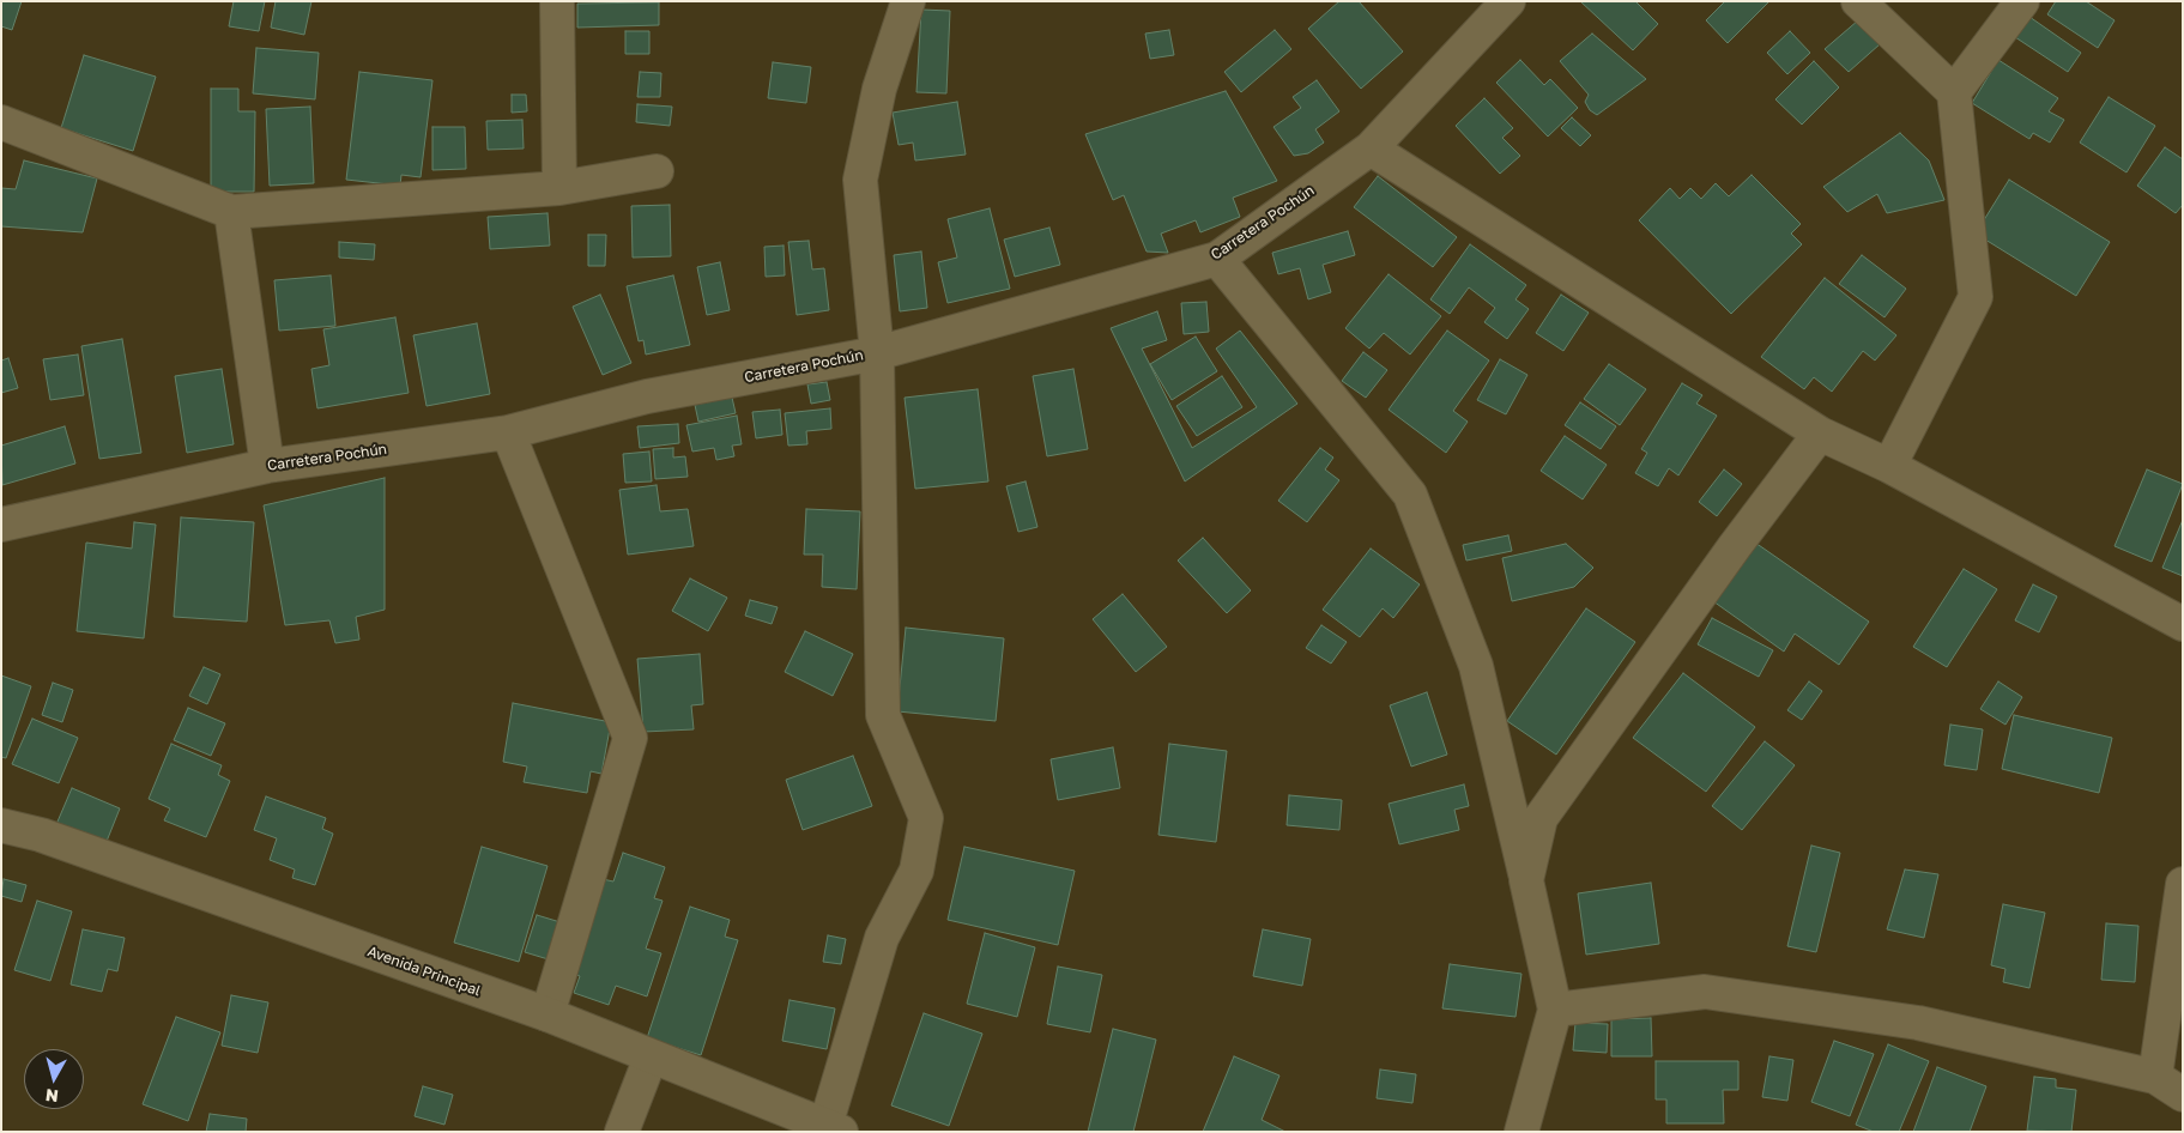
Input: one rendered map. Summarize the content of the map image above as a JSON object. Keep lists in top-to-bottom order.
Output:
{
  "streets": {
    "street": ["Carretera Pochún", "Avenida Principal"]
  },
  "north": "bottom"
}
